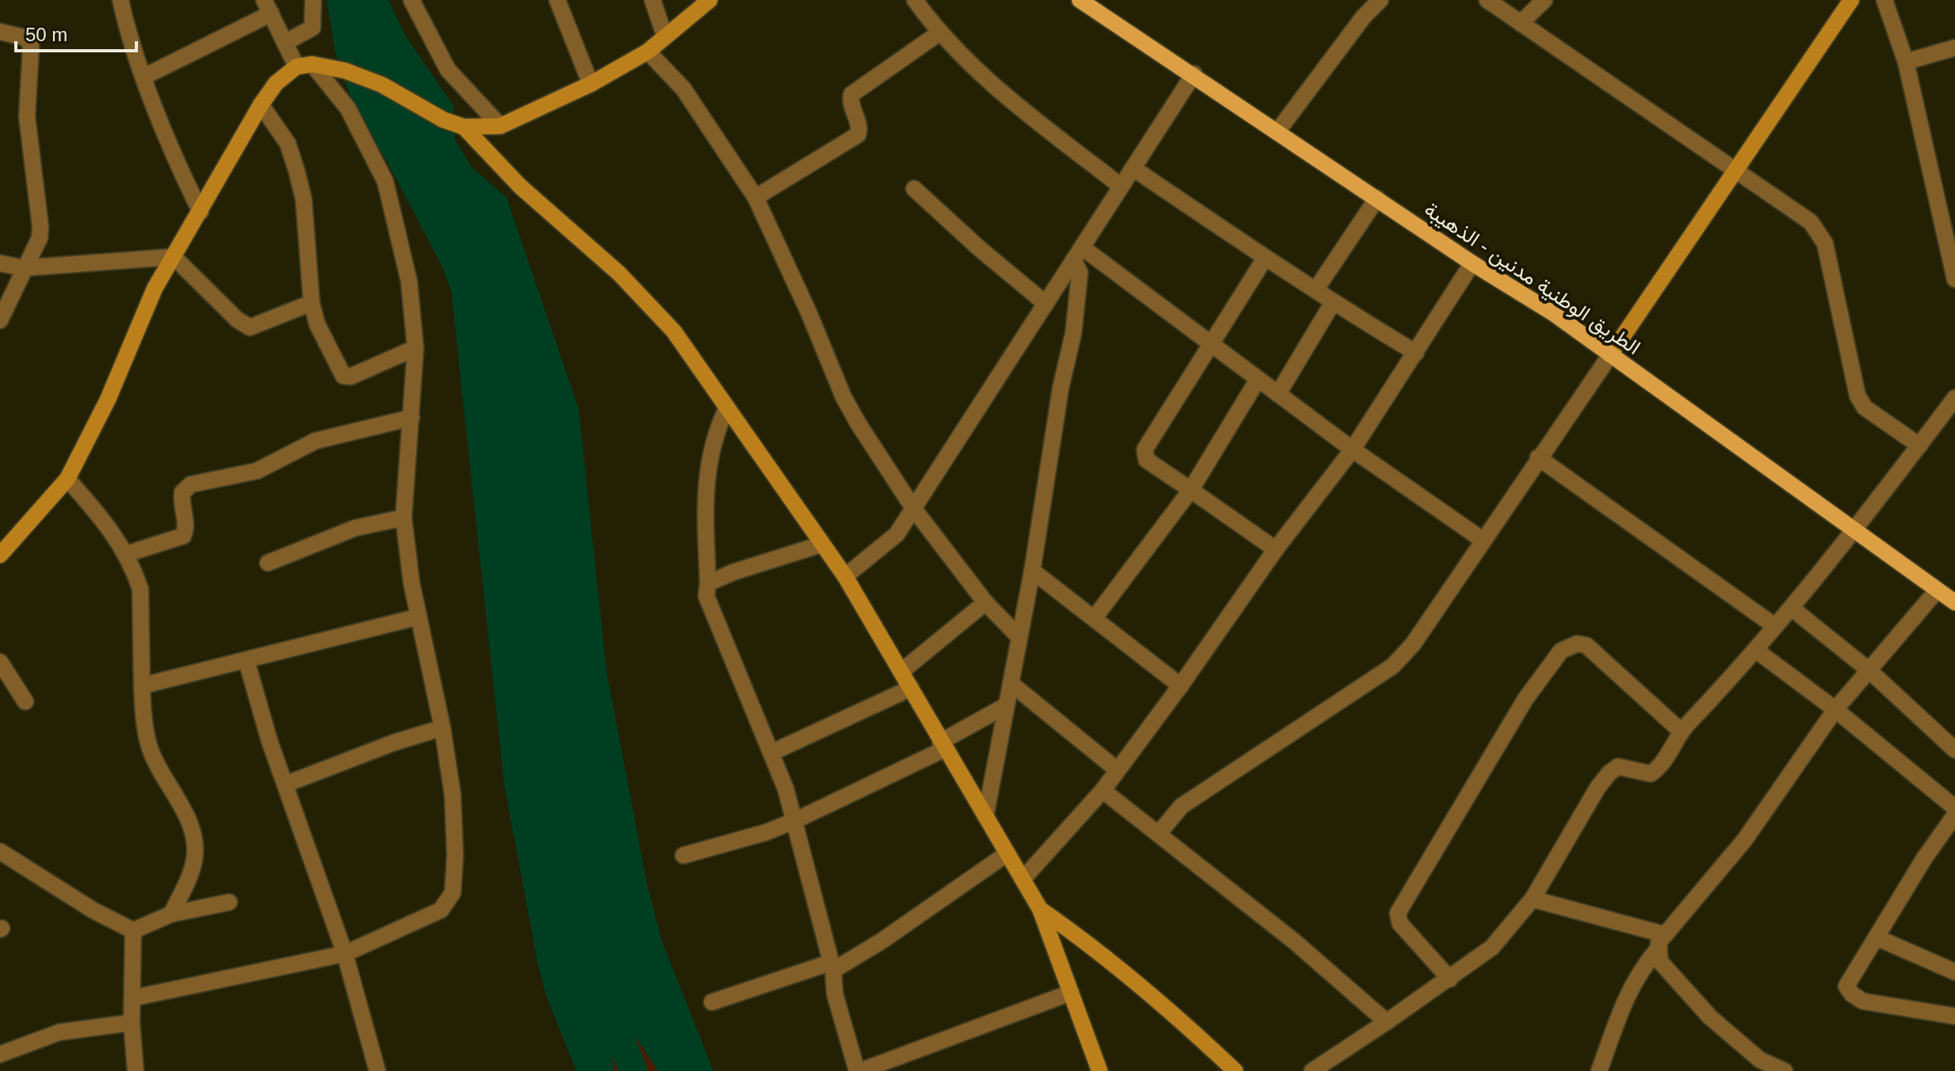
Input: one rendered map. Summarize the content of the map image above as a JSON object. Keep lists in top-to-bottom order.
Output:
{
  "streets": {
    "main road": ["الطريق الوطنية مدنين - الذهيبة"]
  },
  "scale_bar": "50 m"
}
